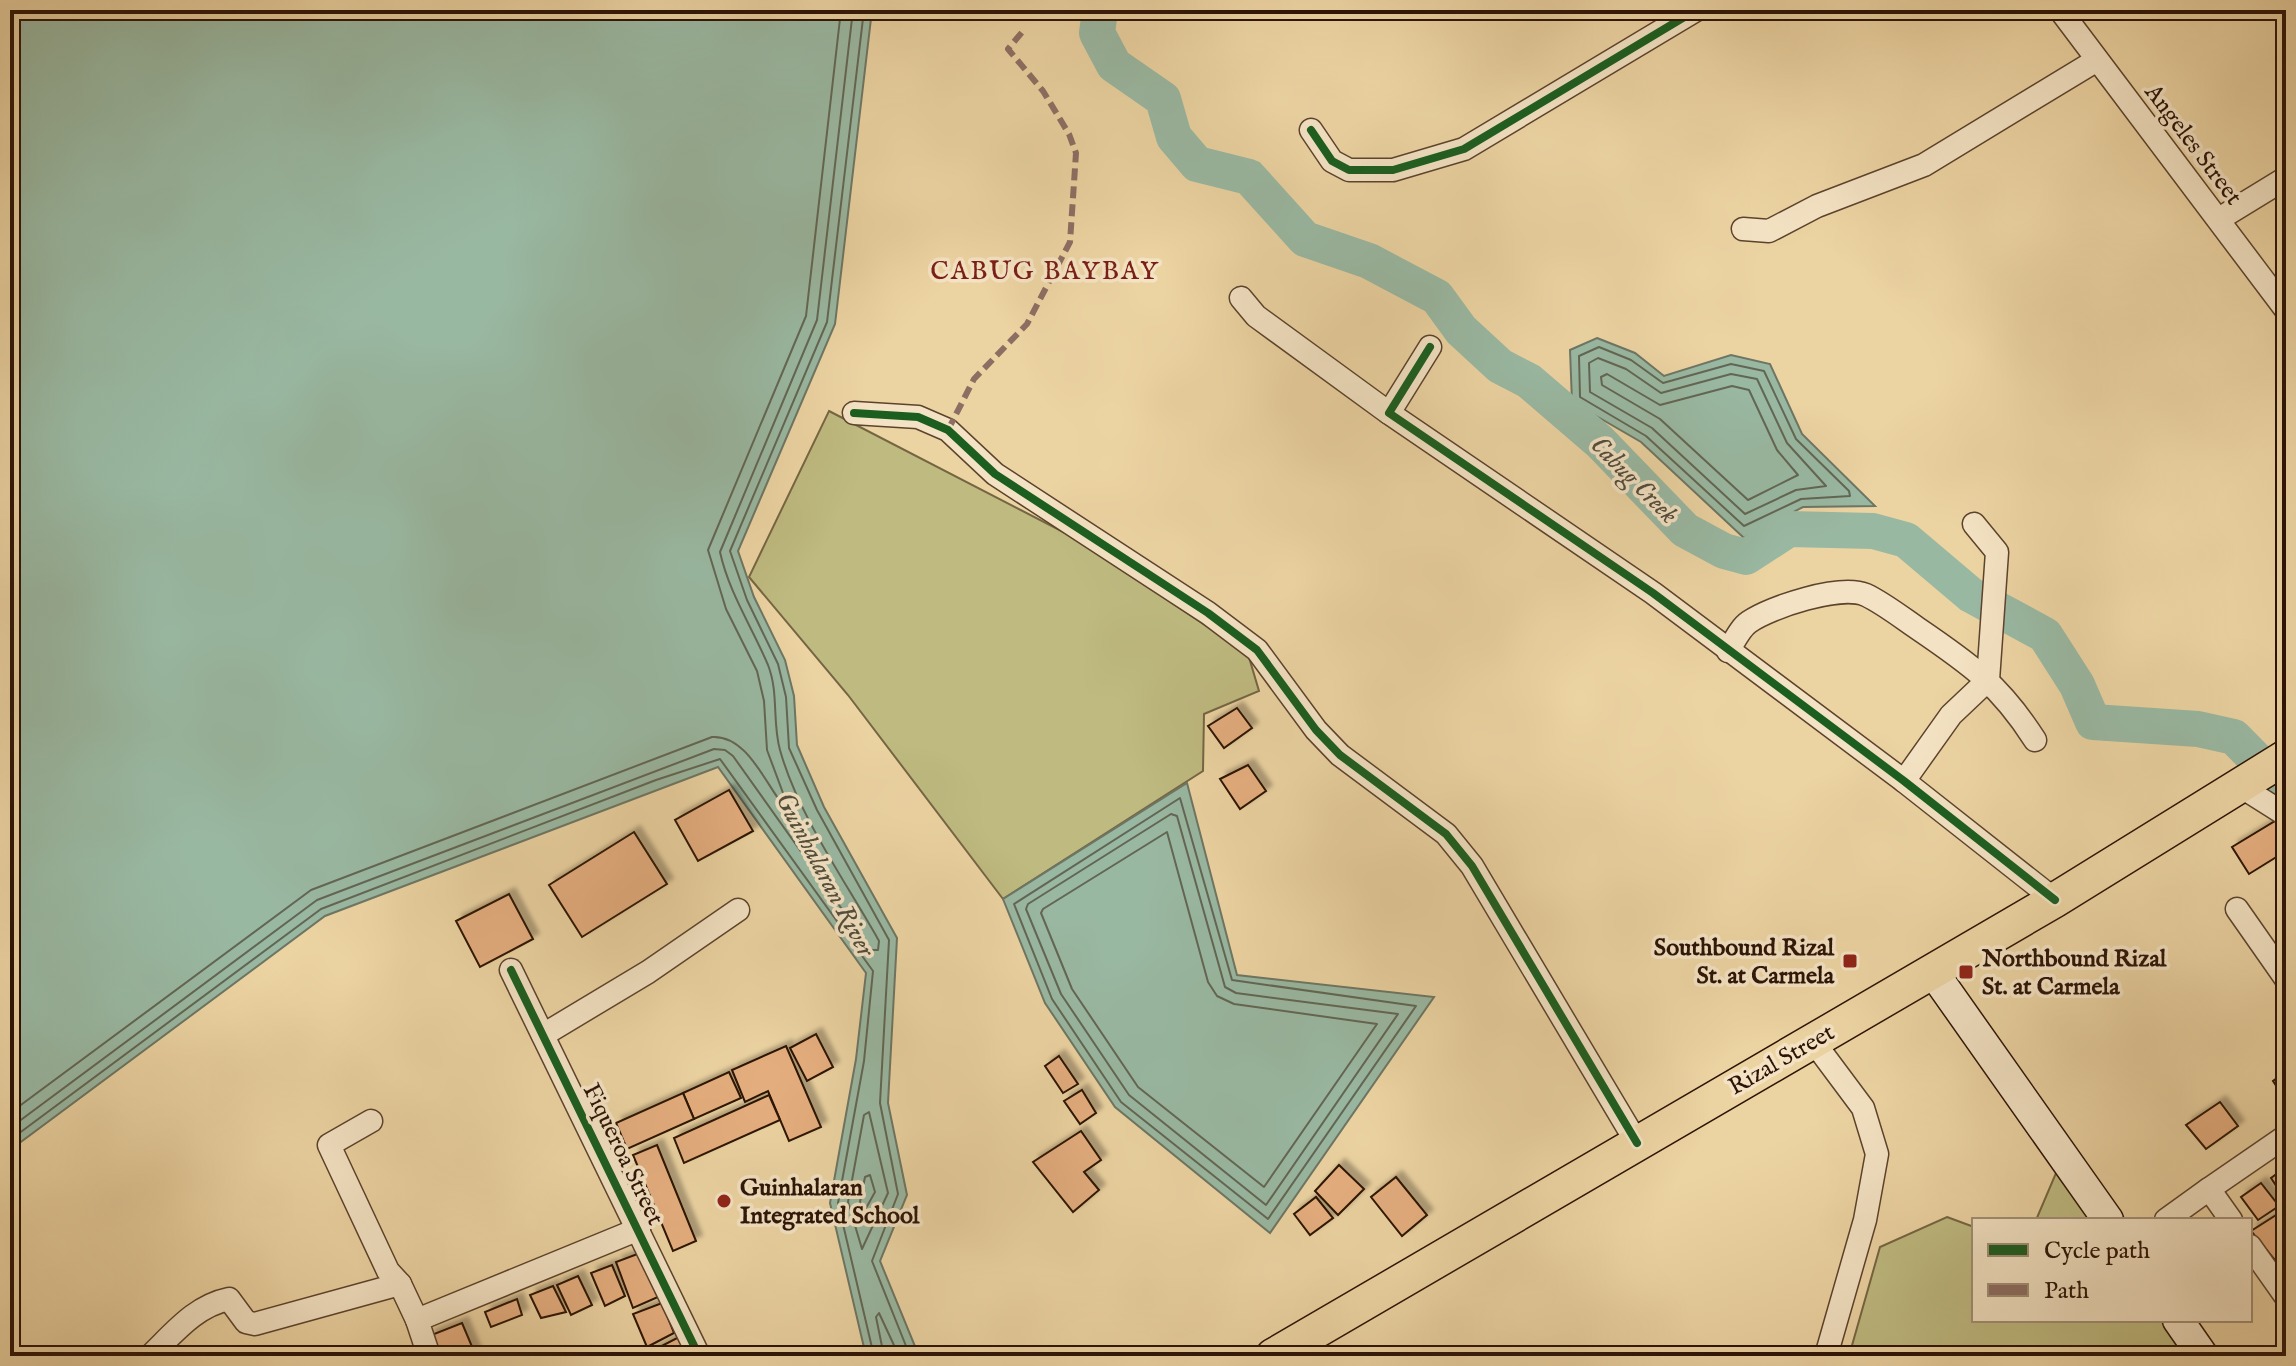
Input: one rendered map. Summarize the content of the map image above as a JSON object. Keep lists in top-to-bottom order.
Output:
{
  "streets": {
    "main road": ["Rizal Street"],
    "street": ["Angeles Street", "Fiqueroa Street"]
  },
  "districts": ["CABUG BAYBAY"],
  "water": ["Cabug Creek", "Guinhalaran River"],
  "places": {
    "transit": ["Southbound Rizal St. at Carmela", "Northbound Rizal St. at Carmela"],
    "other": ["Guinhalaran Integrated School"]
  },
  "legend": ["Cycle path", "Path"]
}
